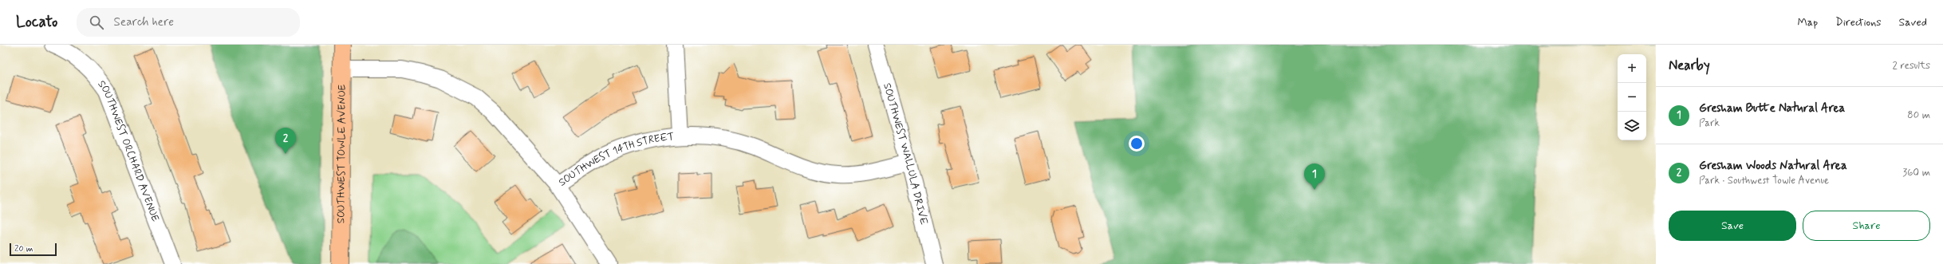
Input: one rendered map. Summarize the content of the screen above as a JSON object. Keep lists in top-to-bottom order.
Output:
{
  "streets": {
    "main road": ["SOUTHWEST TOWLE AVENUE"],
    "street": ["SOUTHWEST ORCHARD AVENUE", "SOUTHWEST WALLULA DRIVE", "SOUTHWEST 14TH STREET"]
  },
  "crossings": [
    ["SOUTHWEST WALLULA DRIVE", "SOUTHWEST 14TH STREET"],
    ["SOUTHWEST TOWLE AVENUE", "SOUTHWEST 14TH STREET"]
  ],
  "scale_bar": "20 m",
  "page": {
    "header": "Locato",
    "search": "Search here",
    "nav": ["Map", "Directions", "Saved"],
    "heading": ["Nearby", "2 results"],
    "map_buttons": ["+", "−"],
    "list": [
      {
        "mark": "1",
        "name": "Gresham Butte Natural Area",
        "note": "Park",
        "value": "80 m"
      },
      {
        "mark": "2",
        "name": "Gresham Woods Natural Area",
        "note": "Park · Southwest Towle Avenue",
        "value": "360 m"
      }
    ],
    "pins": ["2", "1"],
    "buttons": ["Save", "Share"],
    "scale": "20 m"
  }
}
